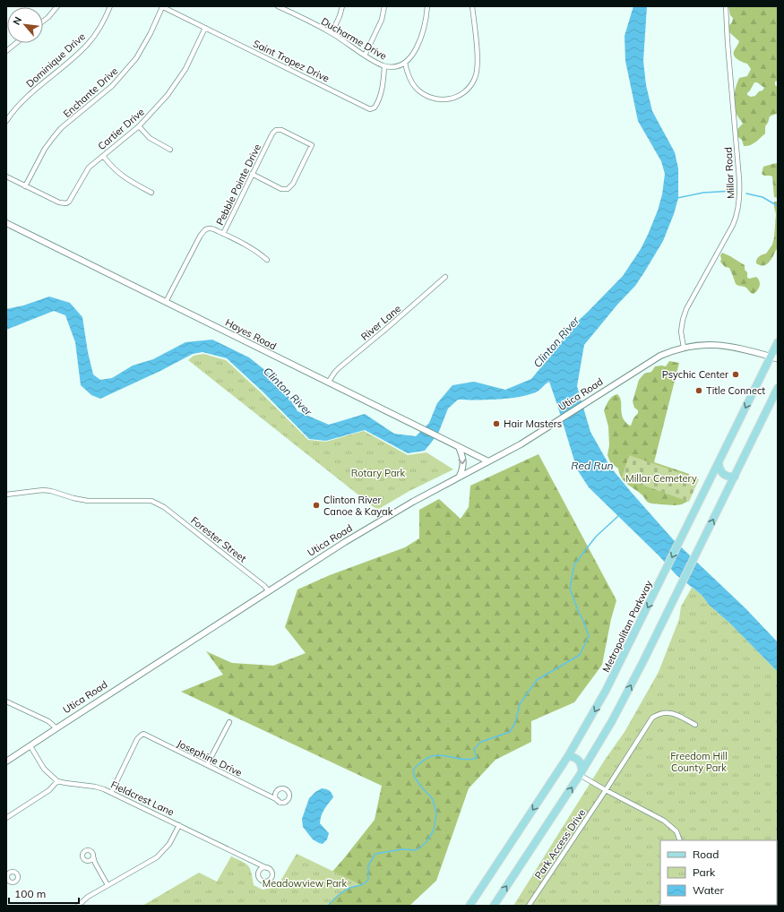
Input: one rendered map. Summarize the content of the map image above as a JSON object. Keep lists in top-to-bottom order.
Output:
{
  "streets": {
    "main road": ["Metropolitan Parkway"],
    "street": [
      "Ducharme Drive",
      "Dominique Drive",
      "Saint Tropez Drive",
      "Enchante Drive",
      "Cartier Drive",
      "Millar Road",
      "Pebble Pointe Drive",
      "River Lane",
      "Hayes Road",
      "Utica Road",
      "Forester Street",
      "Josephine Drive",
      "Fieldcrest Lane",
      "Park Access Drive"
    ]
  },
  "crossings": [
    ["Ducharme Drive", "Saint Tropez Drive"],
    ["Saint Tropez Drive", "Enchante Drive"],
    ["Saint Tropez Drive", "Cartier Drive"],
    ["Enchante Drive", "Cartier Drive"],
    ["Millar Road", "Utica Road"],
    ["Pebble Pointe Drive", "Hayes Road"],
    ["River Lane", "Hayes Road"],
    ["Hayes Road", "Utica Road"],
    ["Utica Road", "Forester Street"],
    ["Utica Road", "Metropolitan Parkway"],
    ["Josephine Drive", "Fieldcrest Lane"]
  ],
  "water": ["Clinton River", "Red Run"],
  "parks": [
    "Rotary Park",
    "Millar Cemetery",
    "Freedom Hill County Park",
    "Meadowview Park"
  ],
  "places": [
    "Psychic Center",
    "Title Connect",
    "Hair Masters",
    "Clinton River Canoe & Kayak"
  ],
  "legend": ["Road", "Park", "Water"],
  "scale_bar": "100 m",
  "north": "top left"
}
